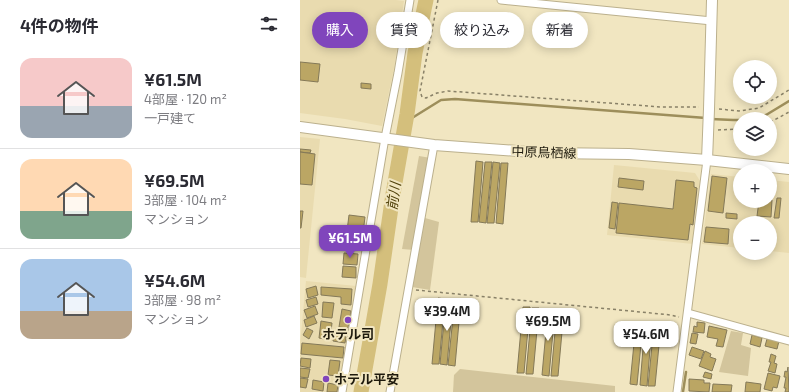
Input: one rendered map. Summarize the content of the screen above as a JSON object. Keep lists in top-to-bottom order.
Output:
{
  "streets": {
    "main road": ["中原鳥栖線"]
  },
  "water": ["前川"],
  "places": ["ホテル司", "ホテル平安"],
  "page": {
    "heading": "4件の物件",
    "chip": [
      "購入",
      "賃貸",
      "絞り込み",
      "新着"
    ],
    "list": [
      {
        "name": "¥61.5M",
        "note": "4部屋 · 120 m² · 一戸建て"
      },
      {
        "name": "¥69.5M",
        "note": "3部屋 · 104 m² · マンション"
      },
      {
        "name": "¥54.6M",
        "note": "3部屋 · 98 m² · マンション"
      }
    ],
    "map_buttons": ["+", "−"],
    "price": [
      "¥61.5M",
      "¥39.4M",
      "¥69.5M",
      "¥54.6M"
    ]
  }
}
